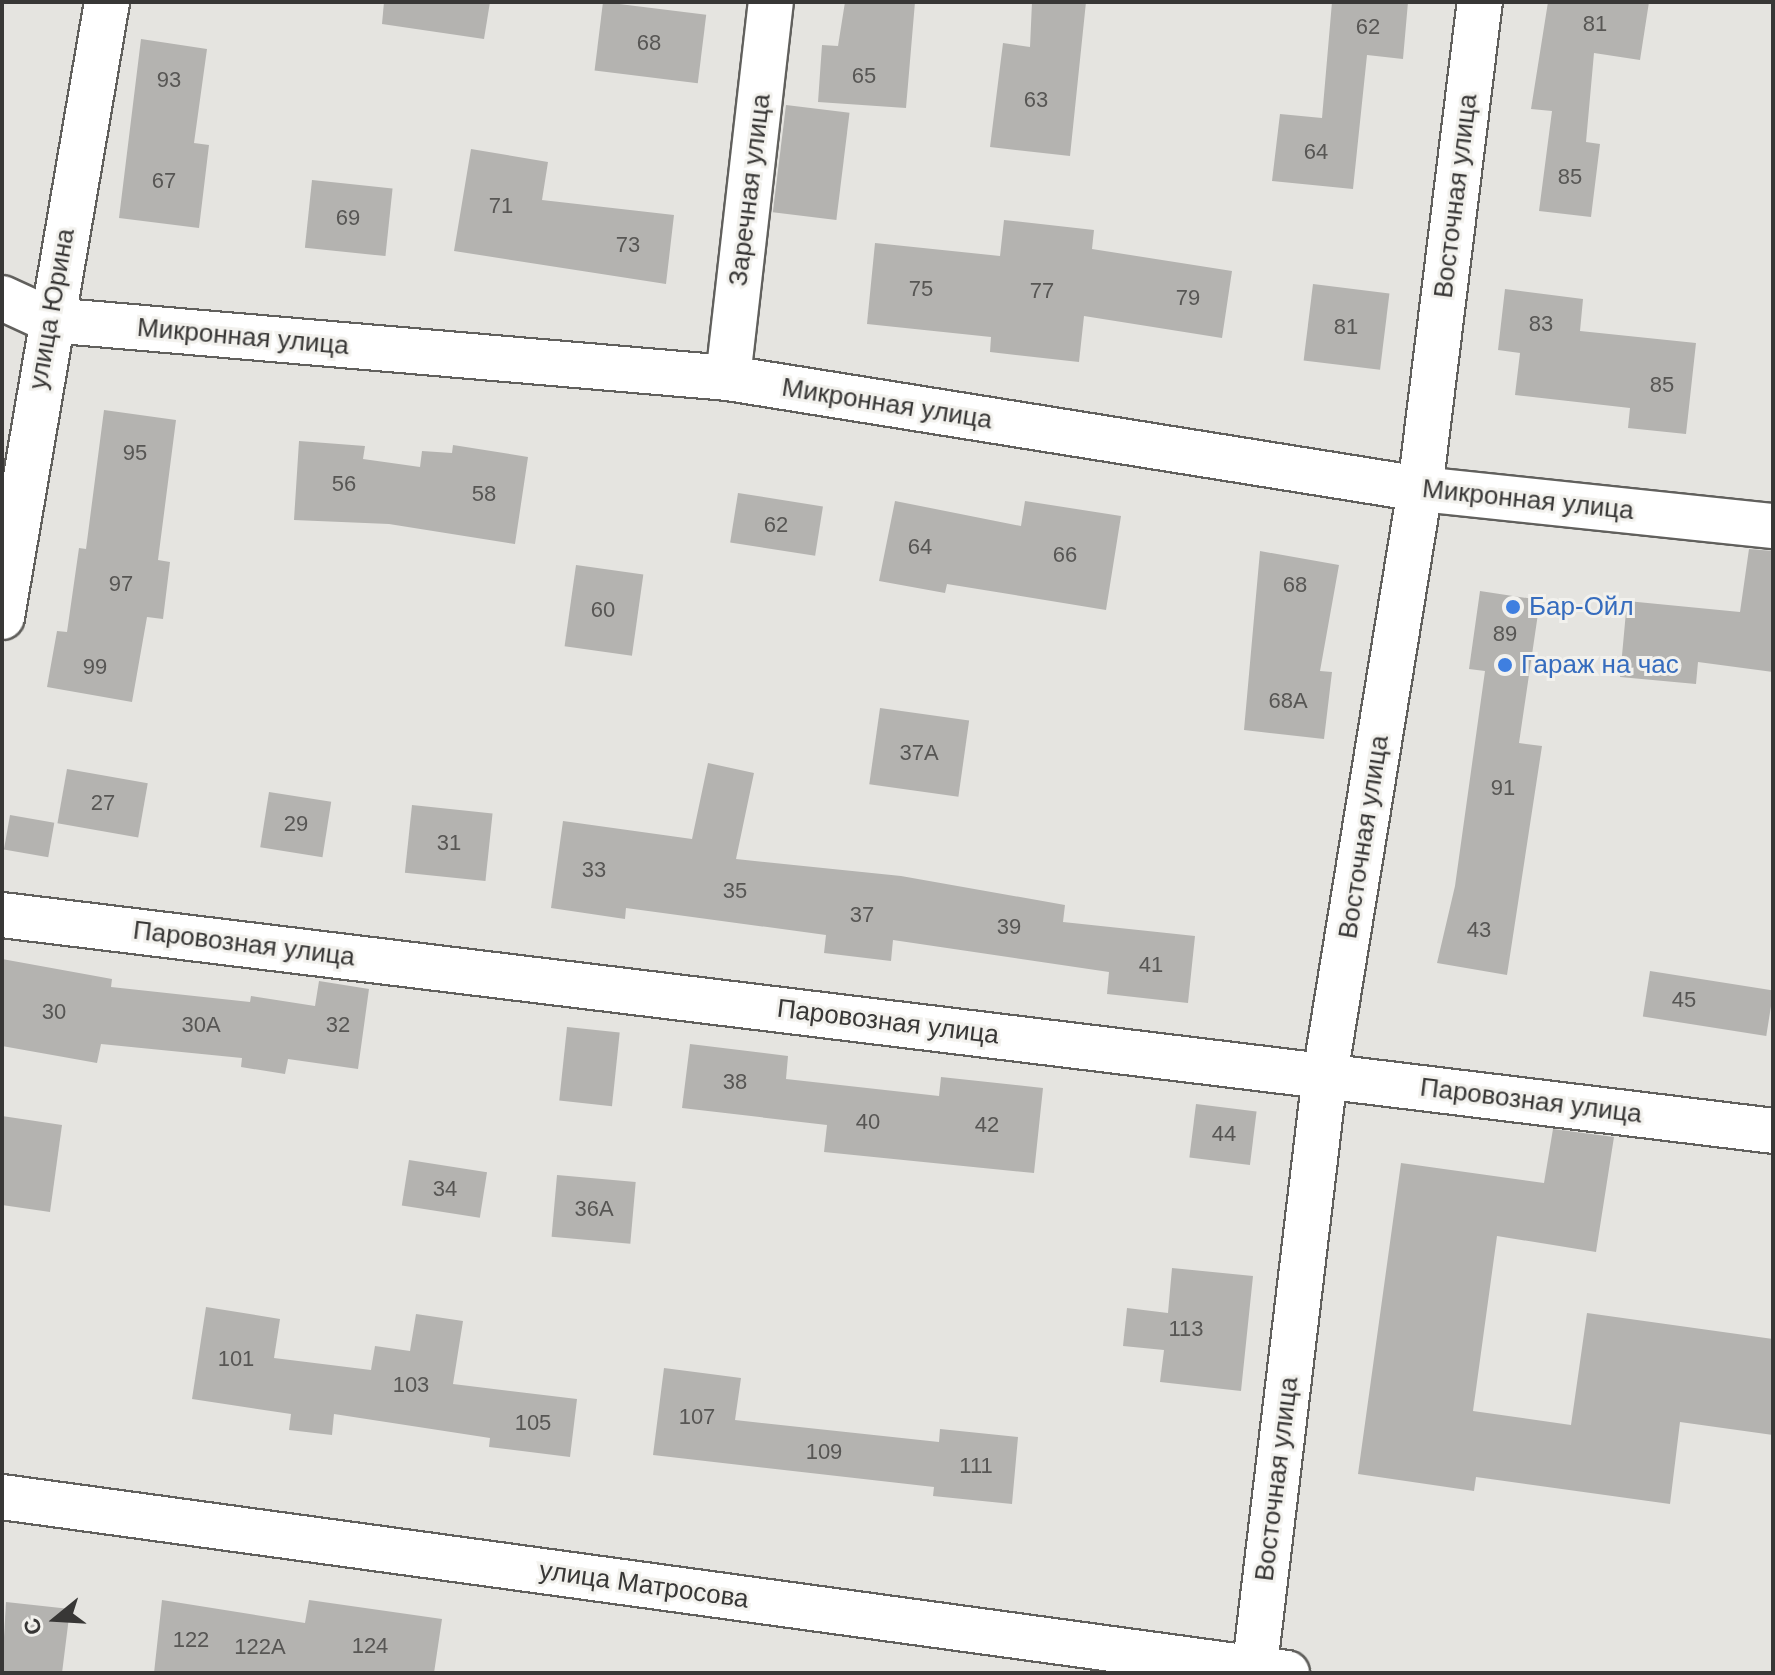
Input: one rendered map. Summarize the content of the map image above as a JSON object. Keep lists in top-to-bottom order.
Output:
{
  "streets": {
    "street": [
      "Заречная улица",
      "Восточная улица",
      "улица Юрина",
      "Микронная улица",
      "Паровозная улица",
      "улица Матросова"
    ]
  },
  "crossings": [
    ["Заречная улица", "Микронная улица"],
    ["Восточная улица", "Микронная улица"],
    ["Восточная улица", "Паровозная улица"],
    ["Восточная улица", "улица Матросова"],
    ["улица Юрина", "Микронная улица"]
  ],
  "places": ["Бар-Ойл", "Гараж на час"],
  "house_numbers": [
    "81",
    "62",
    "68",
    "65",
    "93",
    "63",
    "64",
    "85",
    "67",
    "71",
    "69",
    "73",
    "75",
    "77",
    "79",
    "83",
    "81",
    "85",
    "95",
    "56",
    "58",
    "62",
    "64",
    "66",
    "97",
    "68",
    "60",
    "89",
    "99",
    "68А",
    "37А",
    "91",
    "27",
    "29",
    "31",
    "33",
    "35",
    "37",
    "39",
    "43",
    "41",
    "45",
    "30",
    "30А",
    "32",
    "38",
    "40",
    "42",
    "44",
    "34",
    "36А",
    "113",
    "101",
    "103",
    "107",
    "105",
    "109",
    "111",
    "122",
    "124",
    "122А"
  ],
  "north": "left"
}
